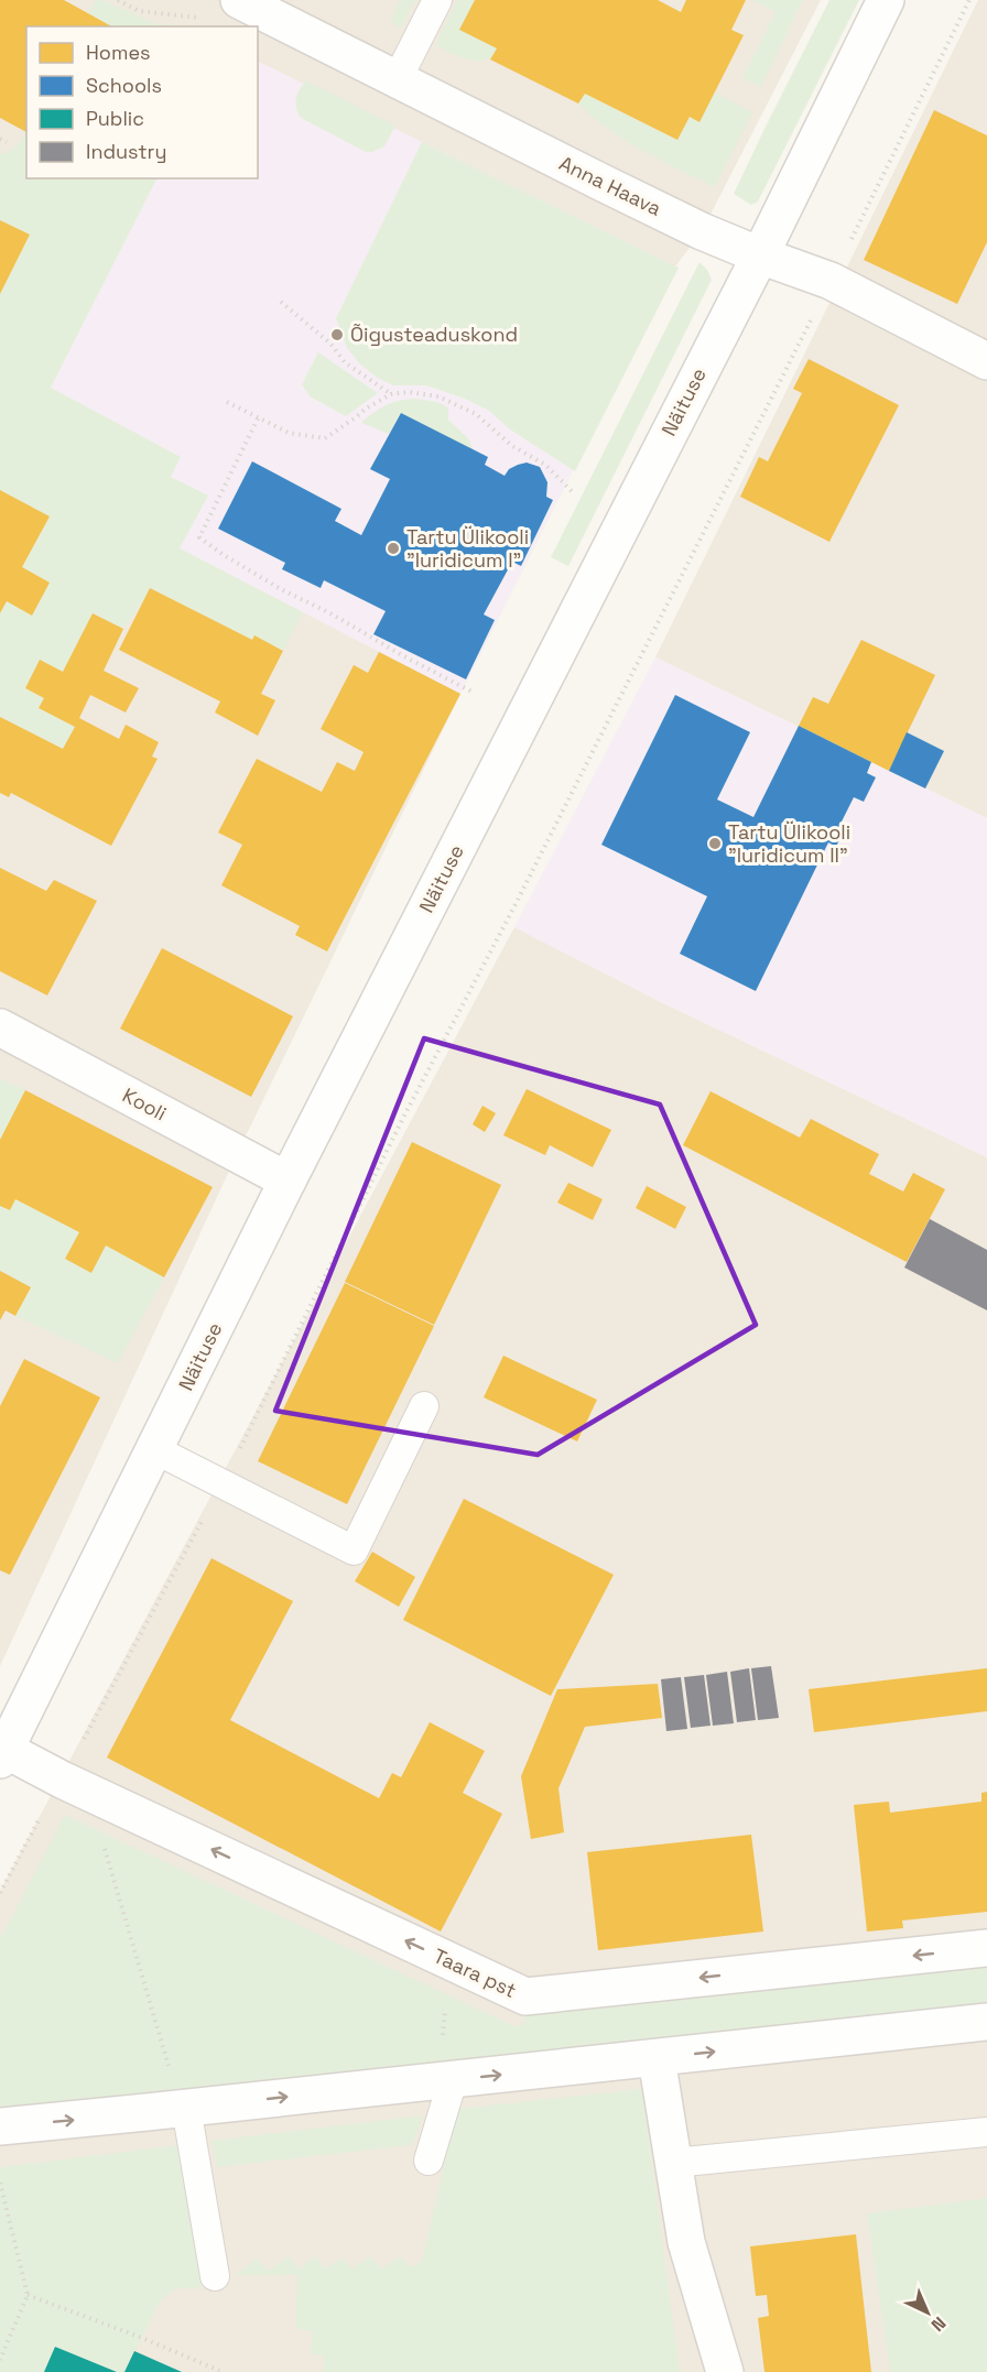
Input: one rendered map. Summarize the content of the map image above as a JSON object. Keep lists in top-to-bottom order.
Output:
{
  "streets": {
    "street": [
      "Anna Haava",
      "Näituse",
      "Kooli",
      "Taara pst"
    ]
  },
  "crossings": [
    ["Anna Haava", "Näituse"],
    ["Näituse", "Kooli"],
    ["Näituse", "Taara pst"]
  ],
  "places": ["Õigusteaduskond", "Tartu Ülikooli \"Iuridicum I\"", "Tartu Ülikooli \"Iuridicum II\""],
  "legend": [
    "Homes",
    "Schools",
    "Public",
    "Industry"
  ],
  "north": "bottom right"
}
